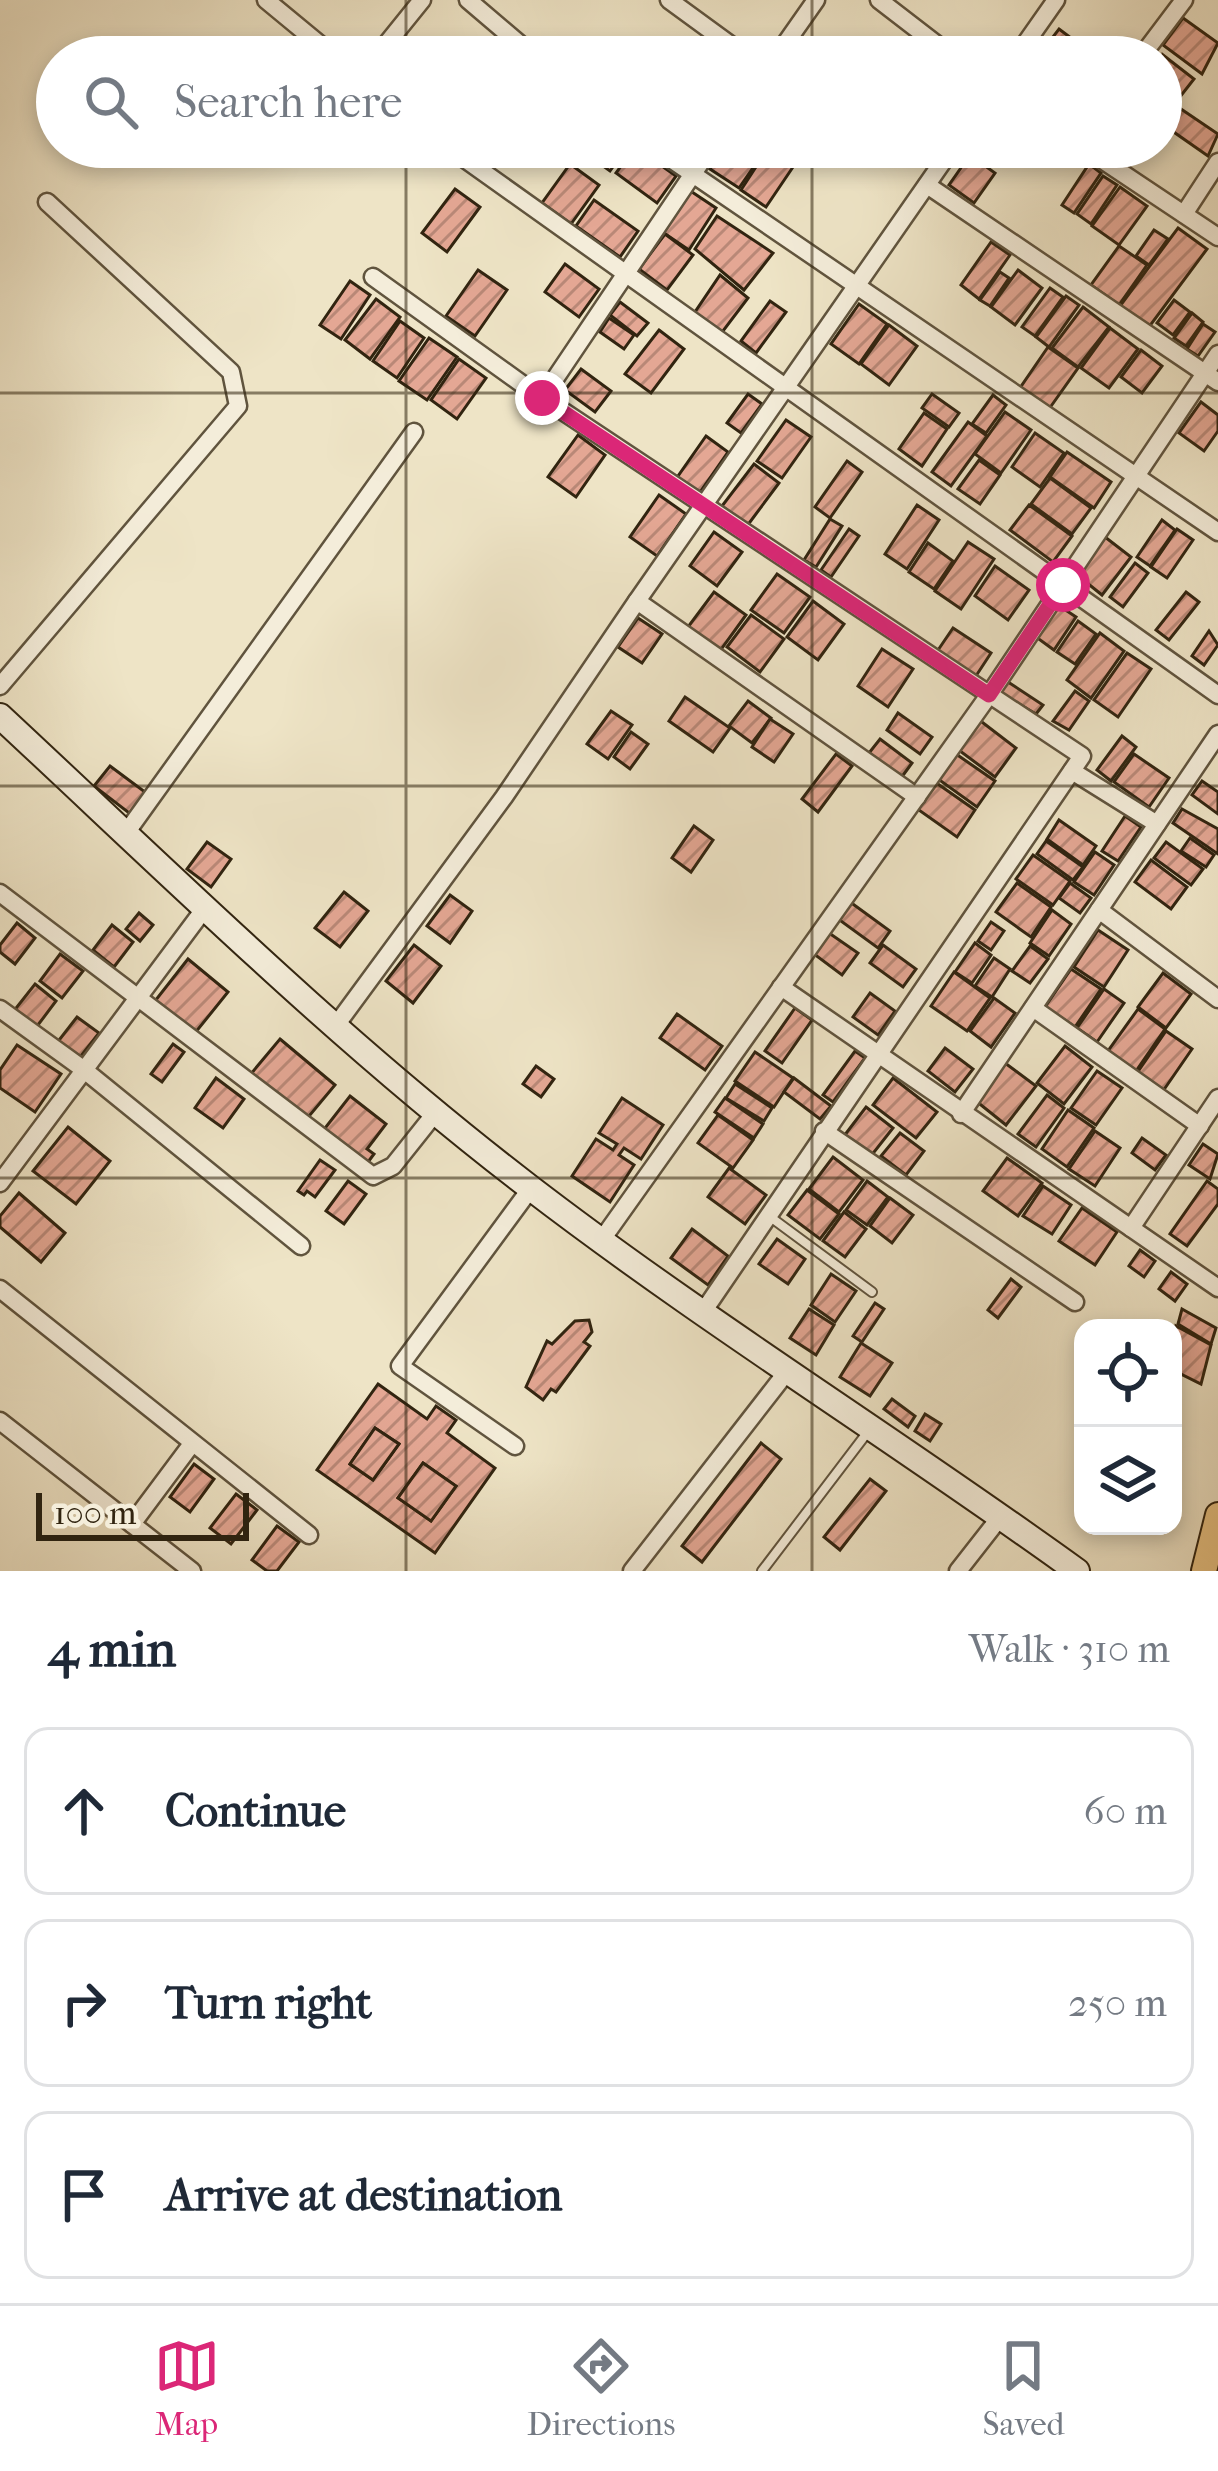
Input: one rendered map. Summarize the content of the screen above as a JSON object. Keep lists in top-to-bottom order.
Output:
{
  "scale_bar": "100 m",
  "page": {
    "search": "Search here",
    "scale": "100 m",
    "heading": ["4 min", "Walk · 310 m"],
    "list": [
      ["Continue", "60 m"],
      ["Turn right", "250 m"],
      "Arrive at destination"
    ],
    "nav": ["Map", "Directions", "Saved"]
  }
}
